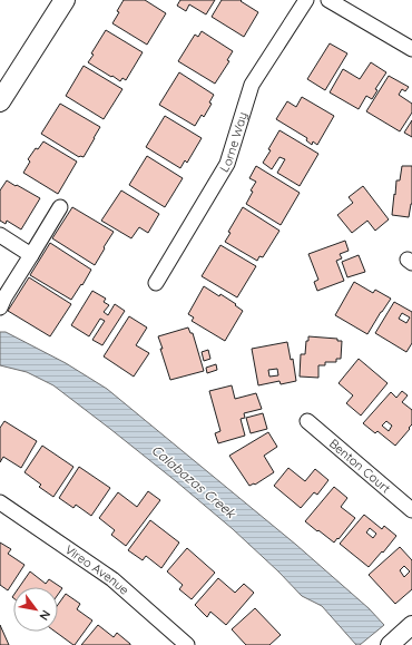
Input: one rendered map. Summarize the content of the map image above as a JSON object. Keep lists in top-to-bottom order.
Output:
{
  "streets": {
    "street": ["Lorne Way", "Benton Court", "Vireo Avenue"]
  },
  "water": ["Calabazas Creek"],
  "north": "bottom right"
}
